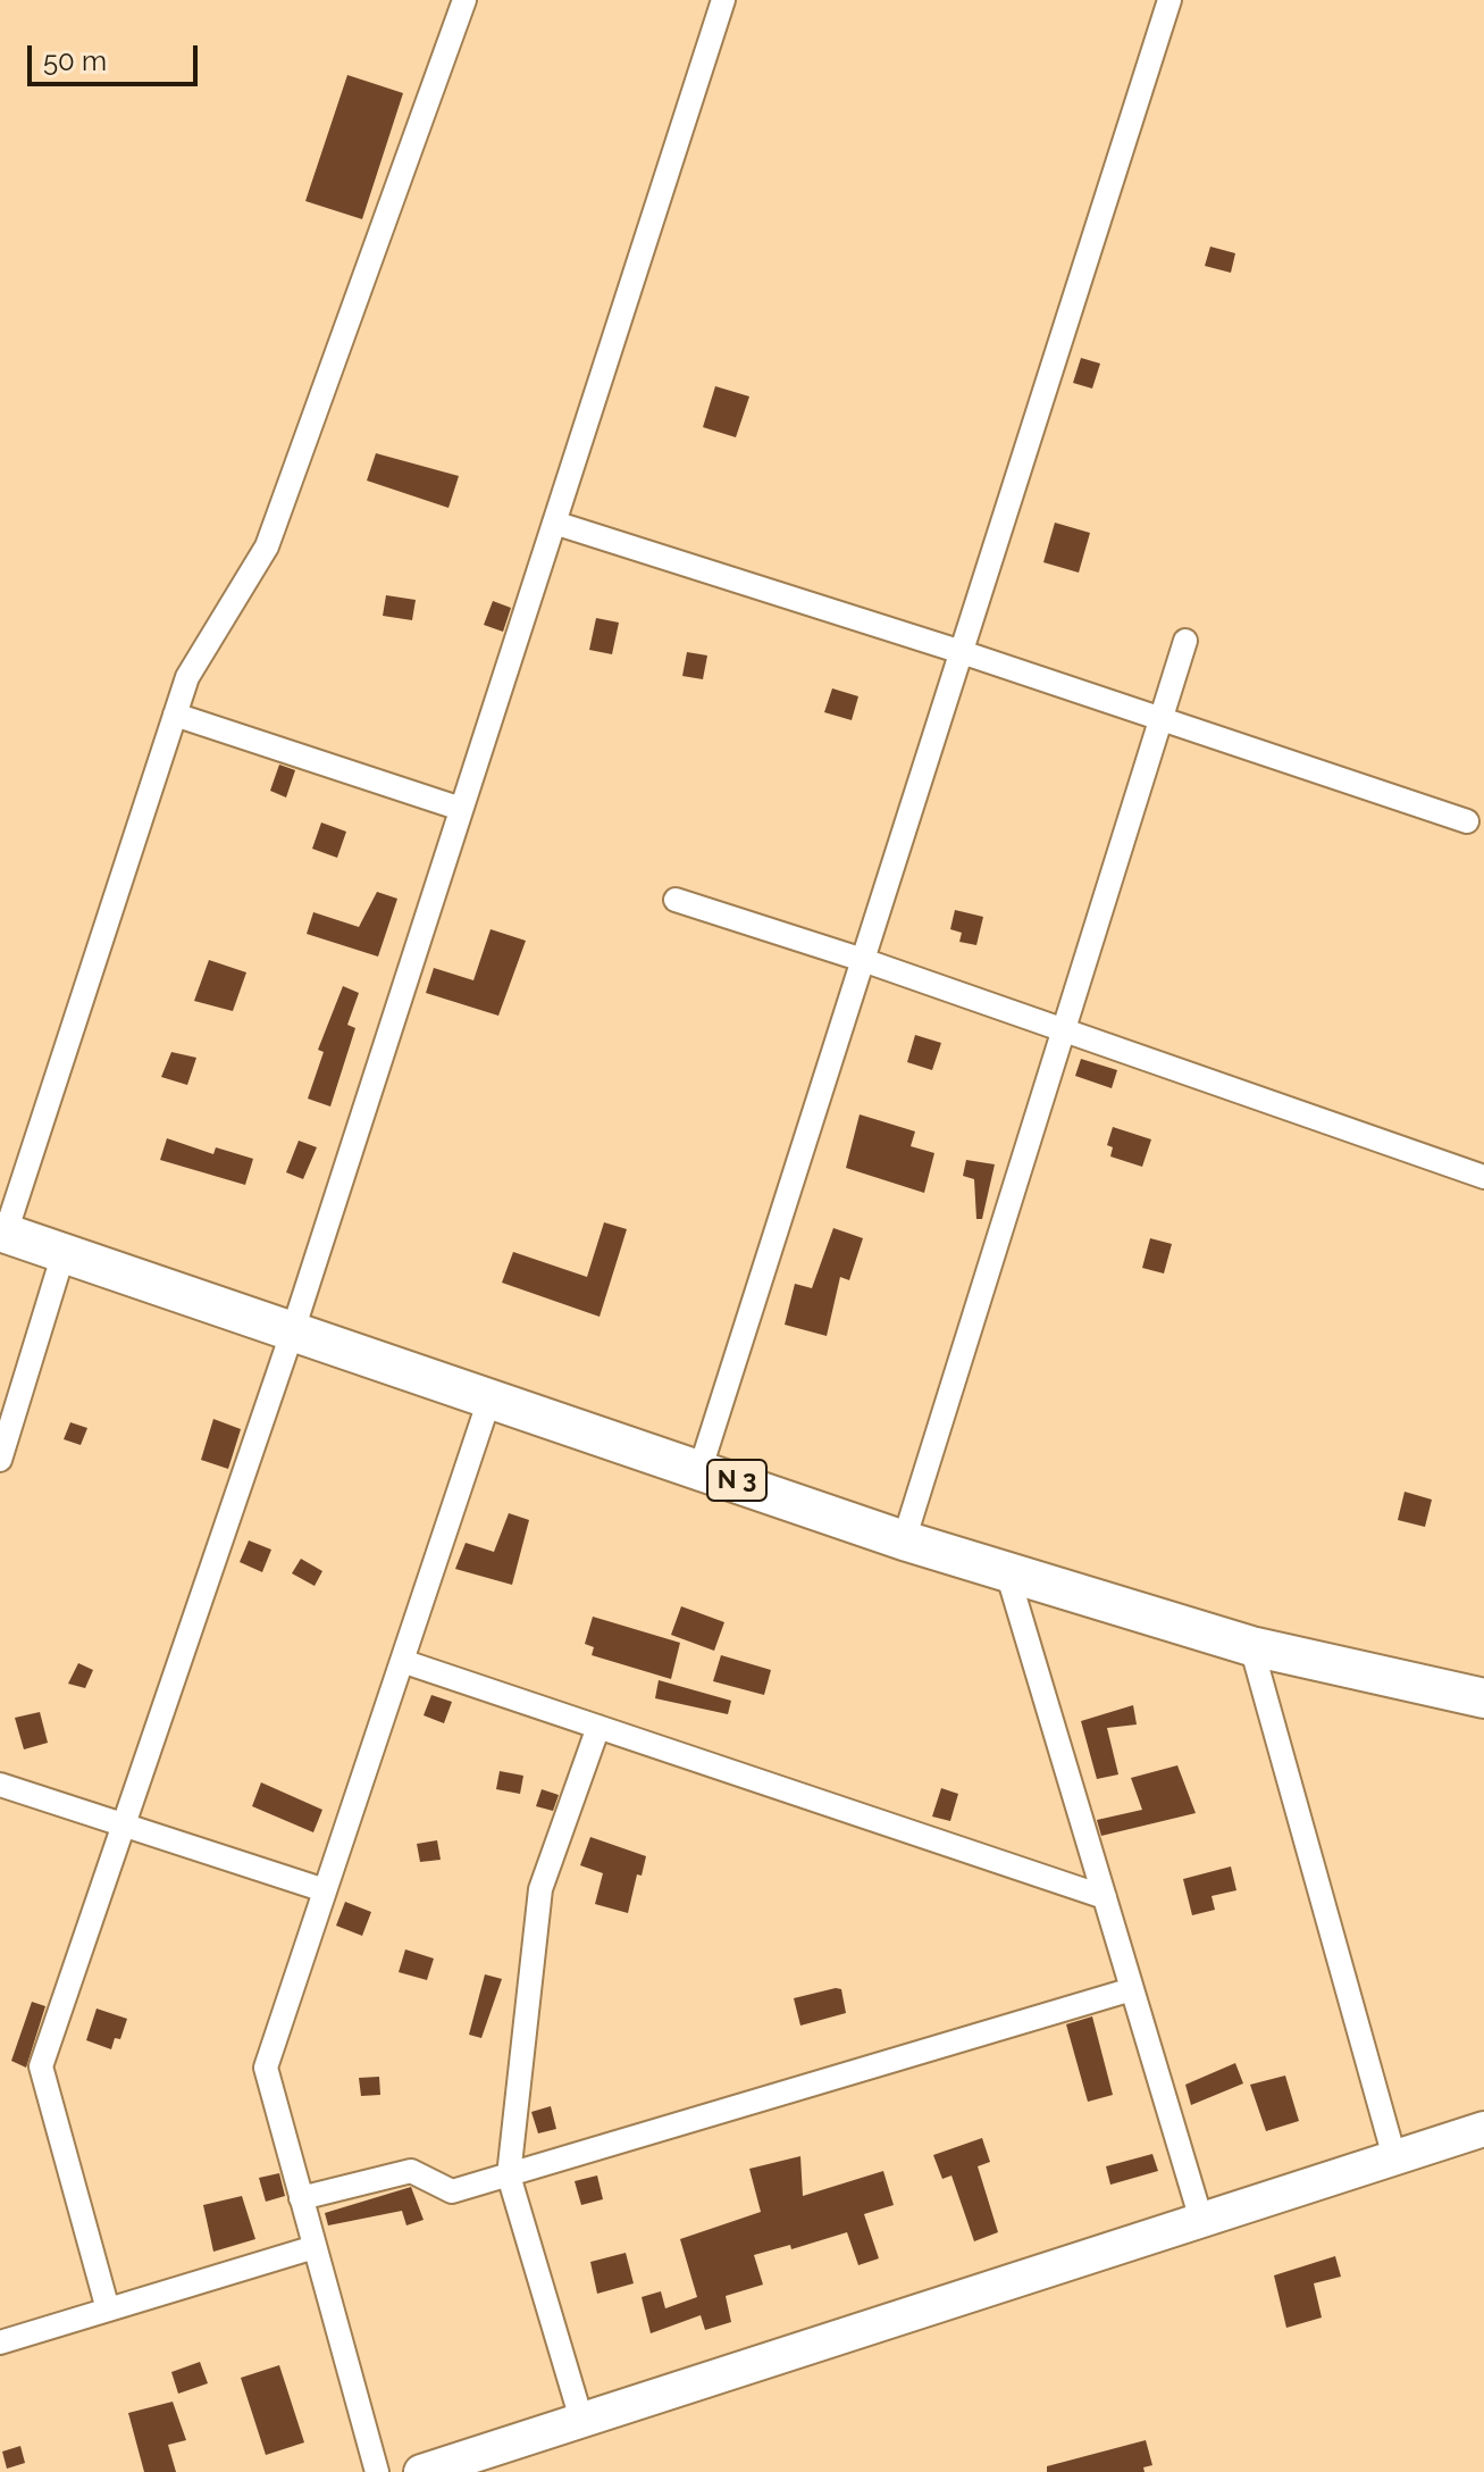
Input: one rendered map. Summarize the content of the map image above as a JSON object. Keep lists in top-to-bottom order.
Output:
{
  "streets": {
    "main road": ["N 3"]
  },
  "scale_bar": "50 m"
}
